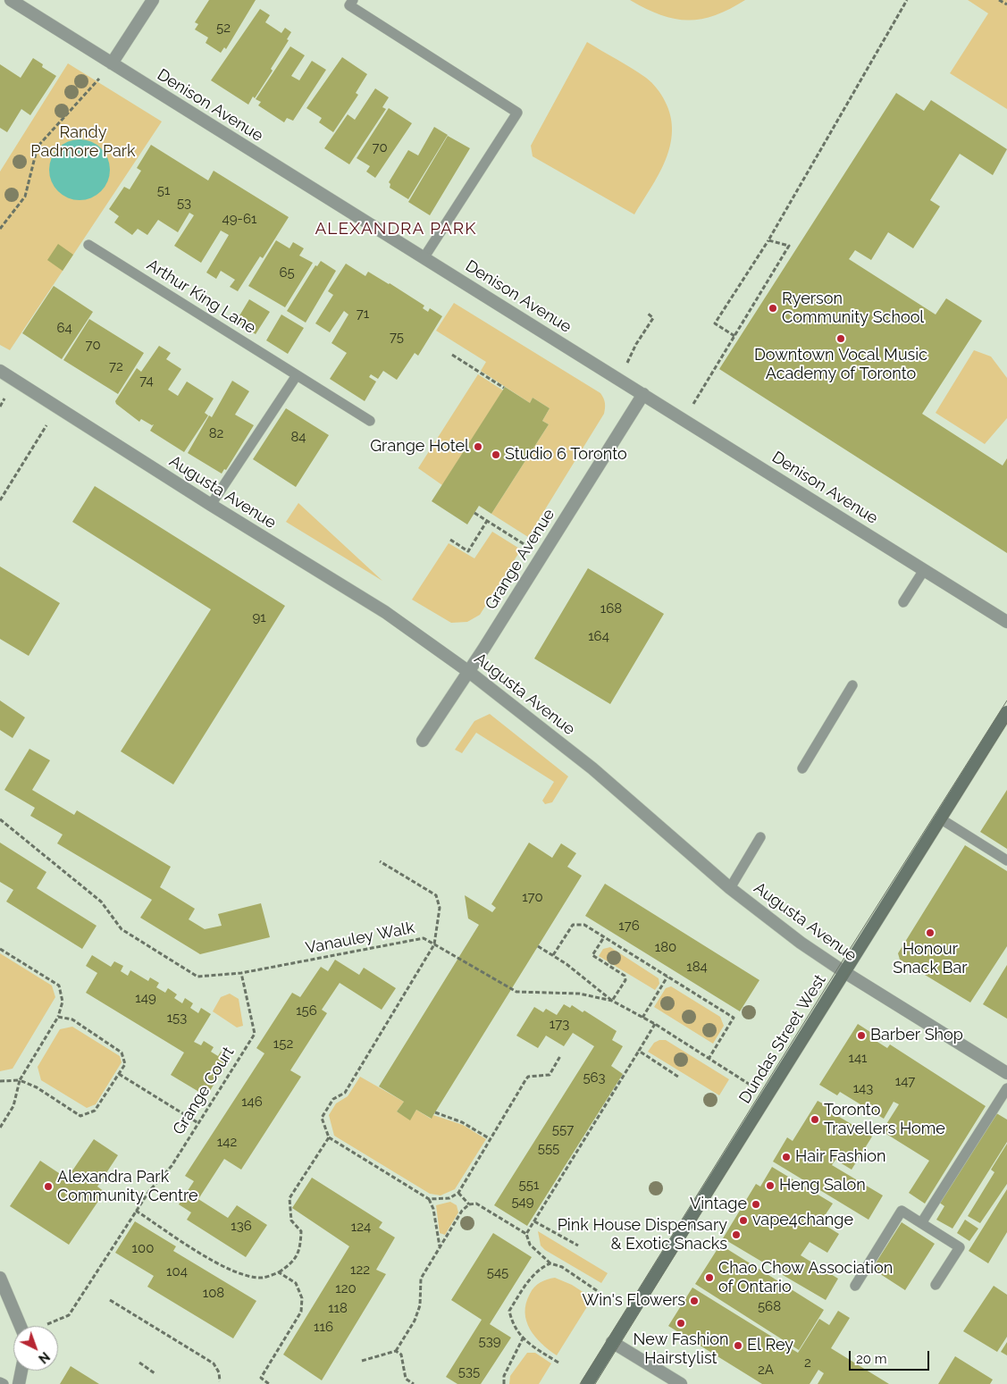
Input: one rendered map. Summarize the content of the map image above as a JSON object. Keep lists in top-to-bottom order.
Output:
{
  "streets": {
    "main road": ["Dundas Street West"],
    "street": ["Denison Avenue", "Augusta Avenue", "Grange Avenue"],
    "lane": ["Arthur King Lane"],
    "path": ["Vanauley Walk", "Grange Court"]
  },
  "crossings": [
    ["Denison Avenue", "Grange Avenue"],
    ["Augusta Avenue", "Grange Avenue"],
    ["Augusta Avenue", "Dundas Street West"],
    ["Vanauley Walk", "Dundas Street West"],
    ["Vanauley Walk", "Grange Court"]
  ],
  "districts": ["ALEXANDRA PARK"],
  "parks": ["Randy Padmore Park"],
  "places": [
    "Ryerson Community School",
    "Downtown Vocal Music Academy of Toronto",
    "Grange Hotel",
    "Studio 6 Toronto",
    "Honour Snack Bar",
    "Barber Shop",
    "Toronto Travellers Home",
    "Hair Fashion",
    "Heng Salon",
    "Alexandra Park Community Centre",
    "Vintage",
    "vape4change",
    "Pink House Dispensary & Exotic Snacks",
    "Chao Chow Association of Ontario",
    "Win's Flowers",
    "New Fashion Hairstylist",
    "El Rey"
  ],
  "house_numbers": [
    "52",
    "70",
    "51",
    "53",
    "49-61",
    "65",
    "71",
    "64",
    "75",
    "70",
    "72",
    "74",
    "82",
    "84",
    "168",
    "91",
    "164",
    "170",
    "176",
    "180",
    "184",
    "149",
    "156",
    "153",
    "173",
    "152",
    "141",
    "563",
    "147",
    "143",
    "146",
    "557",
    "142",
    "555",
    "551",
    "549",
    "136",
    "124",
    "100",
    "122",
    "104",
    "545",
    "120",
    "108",
    "568",
    "118",
    "116",
    "539",
    "2",
    "2A",
    "535"
  ],
  "scale_bar": "20 m",
  "north": "bottom right"
}
